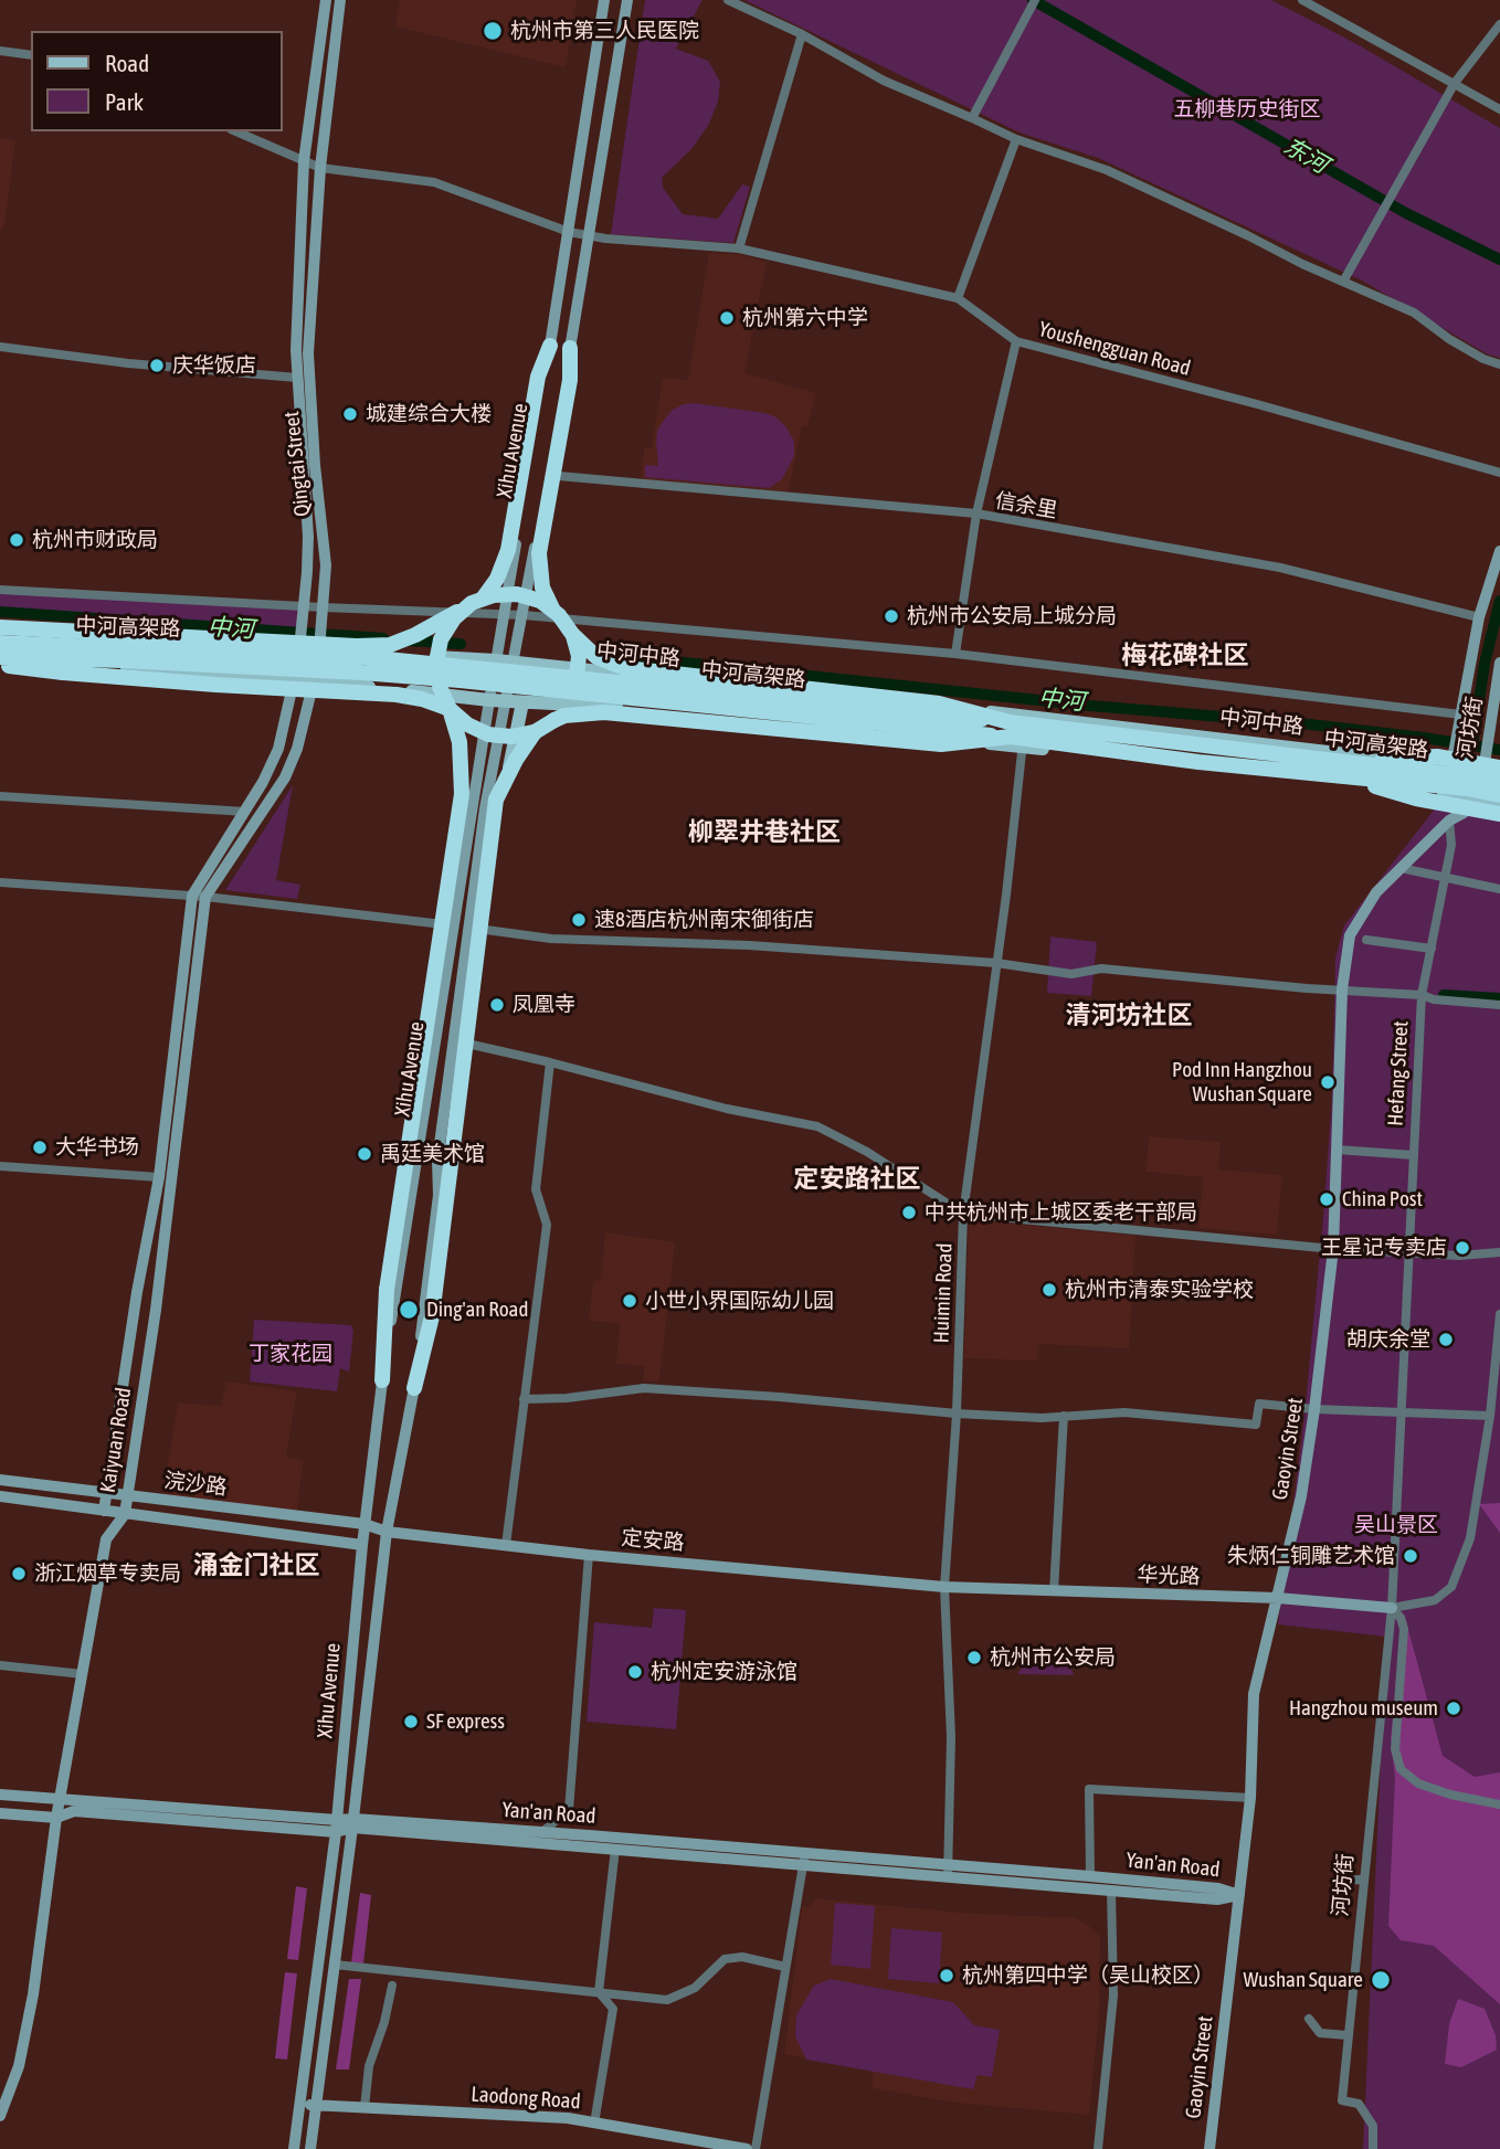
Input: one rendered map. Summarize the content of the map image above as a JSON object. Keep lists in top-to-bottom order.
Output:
{
  "streets": {
    "highway": ["中河高架路"],
    "main road": [
      "Xihu Avenue",
      "Qingtai Street",
      "中河中路",
      "河坊街",
      "Hefang Street",
      "Kaiyuan Road",
      "Gaoyin Street",
      "浣沙路",
      "定安路",
      "华光路",
      "Yan'an Road",
      "Laodong Road"
    ],
    "street": ["Youshengguan Road", "信余里", "Huimin Road"]
  },
  "crossings": [
    ["Youshengguan Road", "Xihu Avenue"],
    ["Youshengguan Road", "Qingtai Street"],
    ["Xihu Avenue", "中河中路"],
    ["Xihu Avenue", "浣沙路"],
    ["Xihu Avenue", "定安路"],
    ["Xihu Avenue", "Yan'an Road"],
    ["Xihu Avenue", "Laodong Road"],
    ["Qingtai Street", "中河中路"],
    ["Qingtai Street", "Kaiyuan Road"],
    ["信余里", "Hefang Street"],
    ["中河高架路", "Huimin Road"],
    ["中河中路", "河坊街"],
    ["中河中路", "Hefang Street"],
    ["中河中路", "Huimin Road"],
    ["河坊街", "Hefang Street"],
    ["河坊街", "Gaoyin Street"],
    ["河坊街", "华光路"],
    ["Hefang Street", "Gaoyin Street"],
    ["Hefang Street", "华光路"],
    ["Huimin Road", "定安路"],
    ["Huimin Road", "华光路"],
    ["Huimin Road", "Yan'an Road"],
    ["Kaiyuan Road", "浣沙路"],
    ["Kaiyuan Road", "Yan'an Road"],
    ["Gaoyin Street", "华光路"],
    ["Gaoyin Street", "Yan'an Road"],
    ["浣沙路", "定安路"],
    ["定安路", "华光路"]
  ],
  "districts": [
    "梅花碑社区",
    "柳翠井巷社区",
    "清河坊社区",
    "定安路社区",
    "涌金门社区"
  ],
  "water": ["东河", "中河"],
  "parks": ["五柳巷历史街区", "丁家花园", "吴山景区"],
  "places": [
    "杭州市第三人民医院",
    "杭州第六中学",
    "庆华饭店",
    "城建综合大楼",
    "杭州市财政局",
    "杭州市公安局上城分局",
    "速8酒店杭州南宋御街店",
    "凤凰寺",
    "Pod Inn Hangzhou Wushan Square",
    "大华书场",
    "禹廷美术馆",
    "China Post",
    "中共杭州市上城区委老干部局",
    "王星记专卖店",
    "杭州市清泰实验学校",
    "小世小界国际幼儿园",
    "Ding'an Road",
    "胡庆余堂",
    "朱炳仁铜雕艺术馆",
    "浙江烟草专卖局",
    "杭州市公安局",
    "杭州定安游泳馆",
    "Hangzhou museum",
    "SF express",
    "杭州第四中学（吴山校区）",
    "Wushan Square"
  ],
  "legend": ["Road", "Park"]
}
